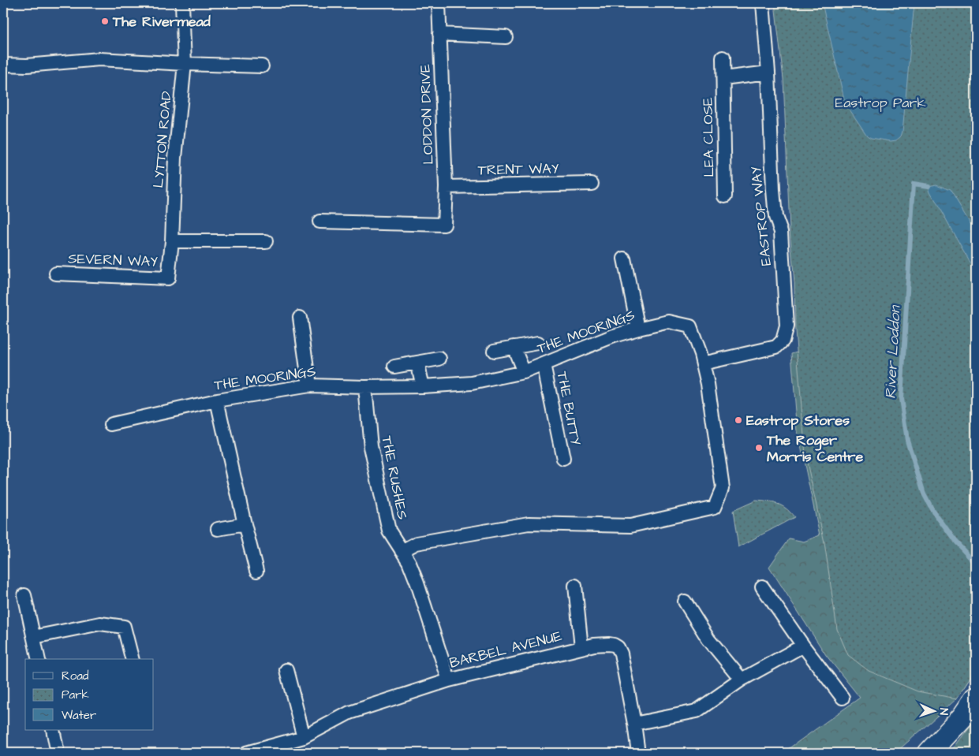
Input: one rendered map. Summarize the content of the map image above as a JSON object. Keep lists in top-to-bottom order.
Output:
{
  "streets": {
    "street": [
      "LODDON DRIVE",
      "LEA CLOSE",
      "LYTTON ROAD",
      "TRENT WAY",
      "EASTROP WAY",
      "SEVERN WAY",
      "THE MOORINGS",
      "THE BUTTY",
      "THE RUSHES",
      "BARBEL AVENUE"
    ]
  },
  "crossings": [
    ["LODDON DRIVE", "TRENT WAY"],
    ["LEA CLOSE", "EASTROP WAY"],
    ["LYTTON ROAD", "SEVERN WAY"],
    ["EASTROP WAY", "THE MOORINGS"],
    ["THE MOORINGS", "THE BUTTY"],
    ["THE MOORINGS", "THE RUSHES"],
    ["THE RUSHES", "BARBEL AVENUE"]
  ],
  "water": ["River Loddon"],
  "parks": ["Eastrop Park"],
  "places": ["The Rivermead", "Eastrop Stores", "The Roger Morris Centre"],
  "legend": ["Road", "Park", "Water"],
  "north": "right"
}
